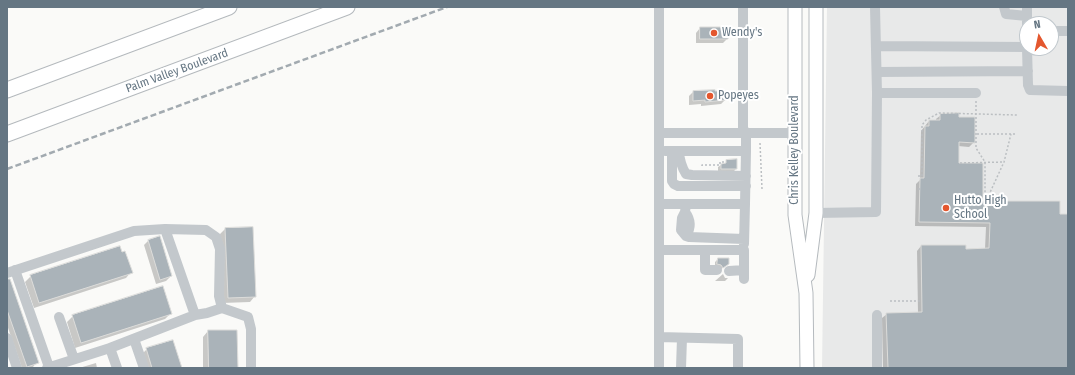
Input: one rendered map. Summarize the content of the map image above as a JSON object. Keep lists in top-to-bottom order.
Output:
{
  "streets": {
    "highway": ["Palm Valley Boulevard"],
    "main road": ["Chris Kelley Boulevard"]
  },
  "places": ["Wendy's", "Popeyes", "Hutto High School"],
  "north": "top"
}
